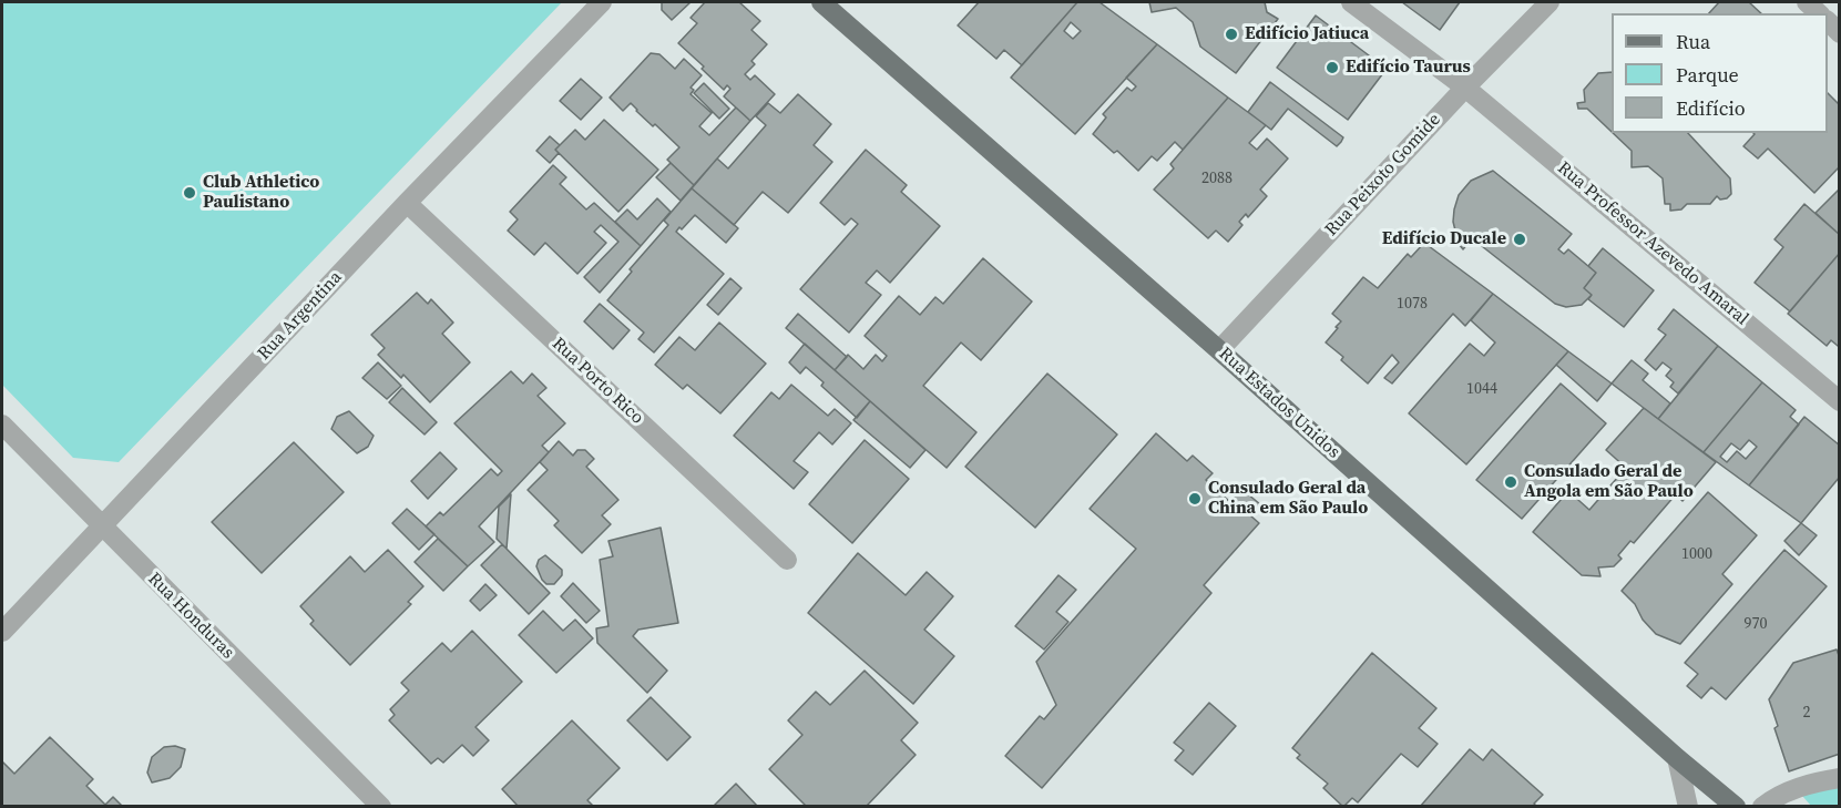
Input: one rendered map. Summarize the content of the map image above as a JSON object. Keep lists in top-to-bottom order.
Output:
{
  "streets": {
    "main road": ["Rua Estados Unidos"],
    "street": [
      "Rua Peixoto Gomide",
      "Rua Professor Azevedo Amaral",
      "Rua Argentina",
      "Rua Porto Rico",
      "Rua Honduras"
    ]
  },
  "crossings": [
    ["Rua Peixoto Gomide", "Rua Professor Azevedo Amaral"],
    ["Rua Peixoto Gomide", "Rua Estados Unidos"],
    ["Rua Argentina", "Rua Porto Rico"],
    ["Rua Argentina", "Rua Honduras"]
  ],
  "places": [
    "Edifício Jatiuca",
    "Edifício Taurus",
    "Club Athletico Paulistano",
    "Edifício Ducale",
    "Consulado Geral de Angola em São Paulo",
    "Consulado Geral da China em São Paulo"
  ],
  "house_numbers": [
    "2088",
    "1078",
    "1044",
    "1000",
    "970",
    "2"
  ],
  "legend": ["Rua", "Parque", "Edifício"]
}
